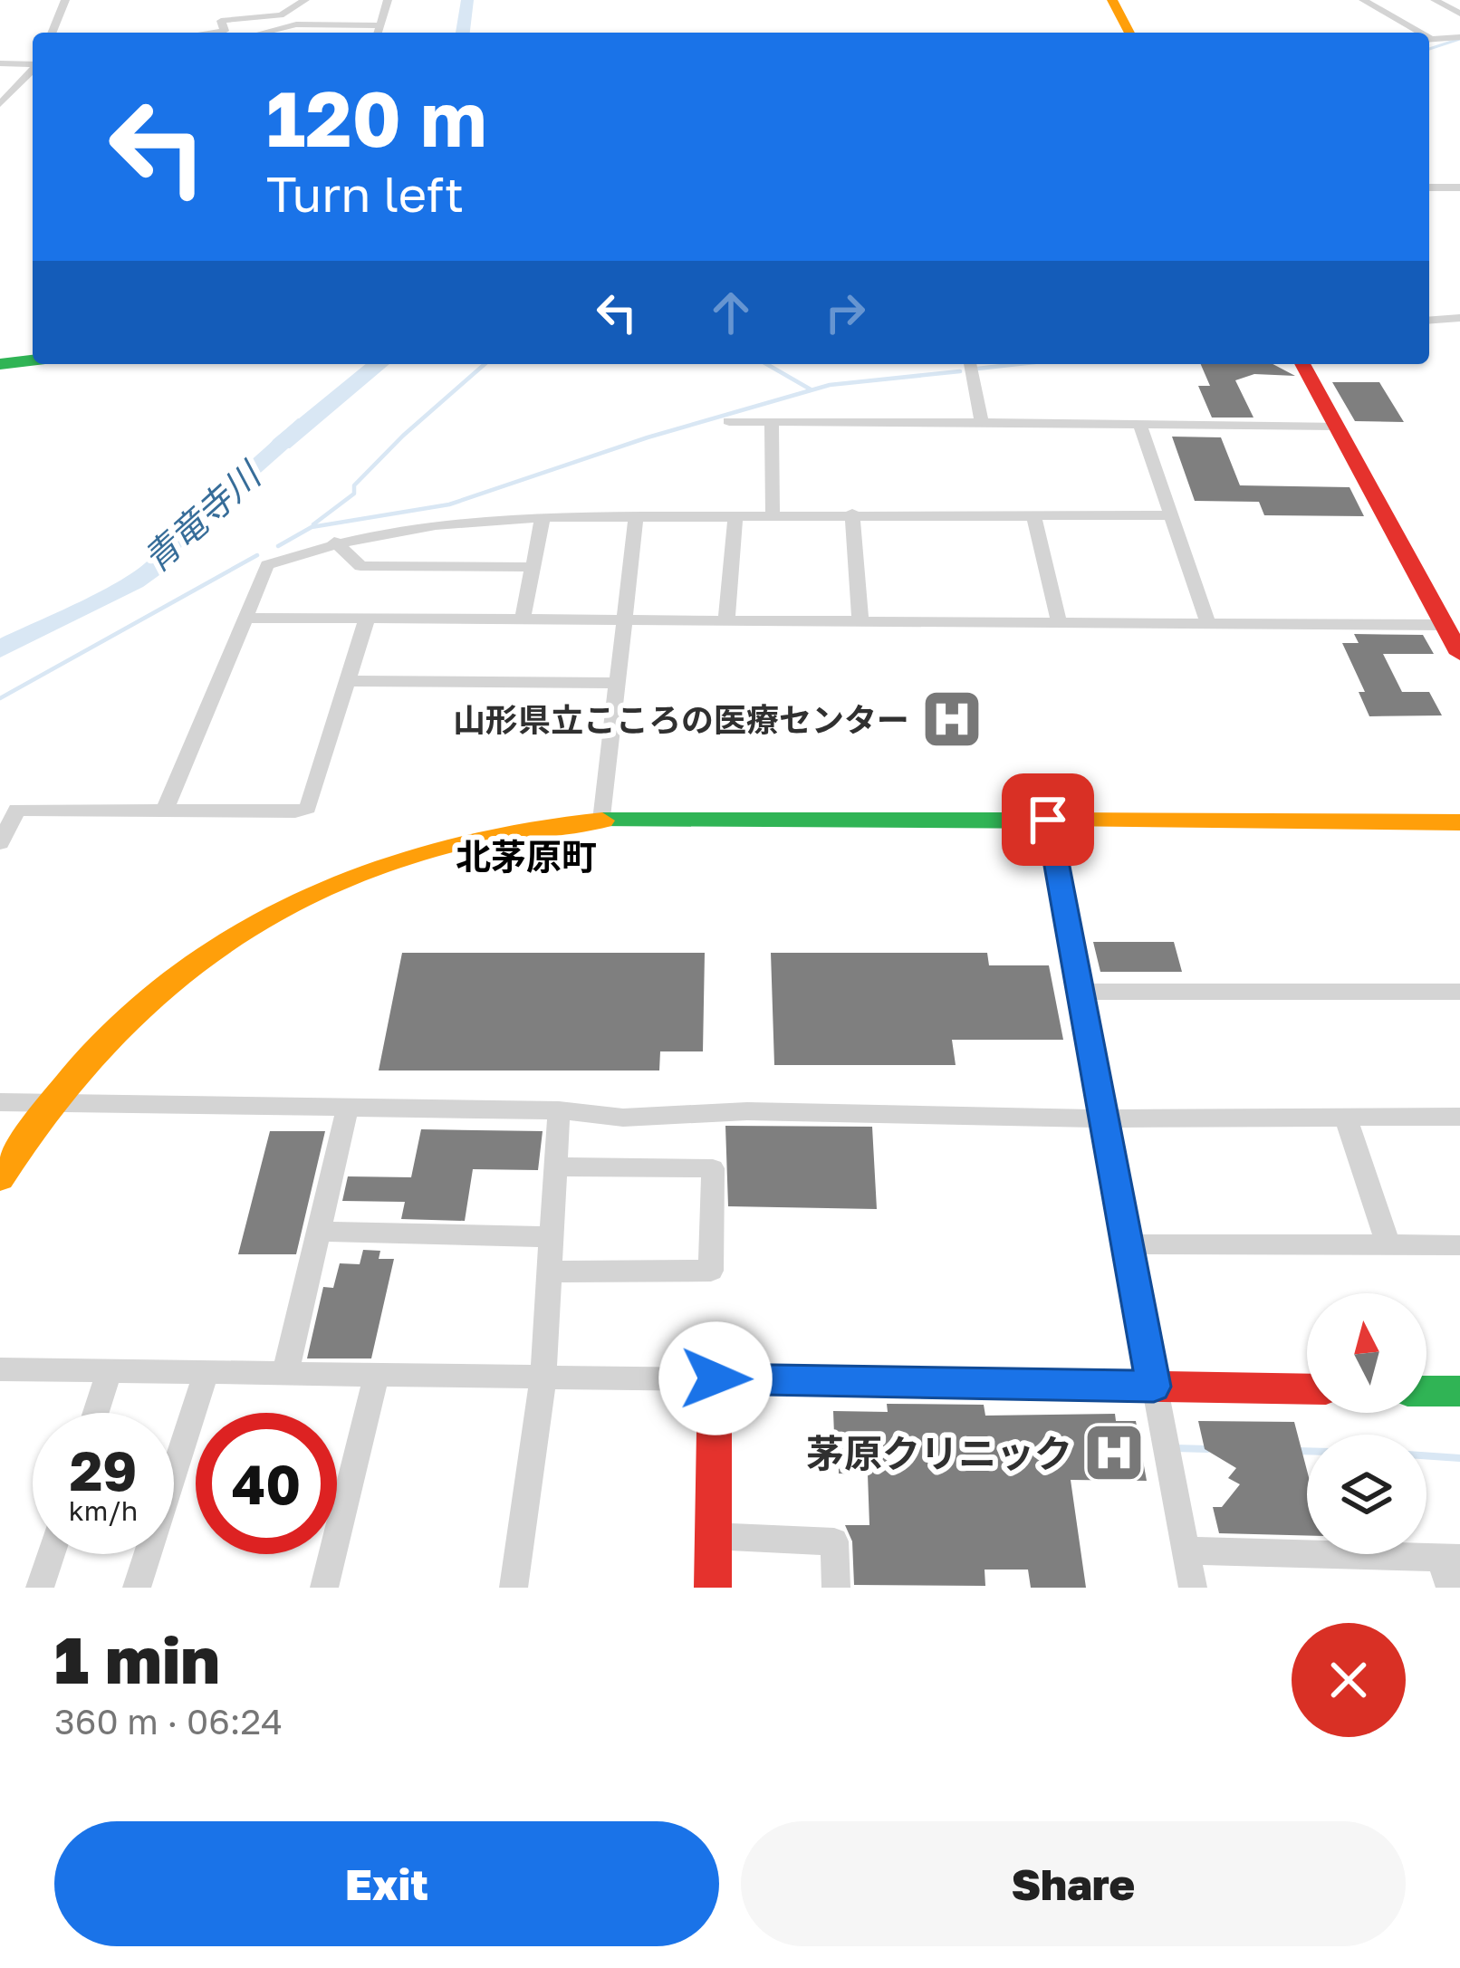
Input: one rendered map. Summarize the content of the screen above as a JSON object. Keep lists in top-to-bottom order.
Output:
{
  "districts": ["北茅原町"],
  "water": ["青竜寺川"],
  "places": {
    "hospital": ["山形県立こころの医療センター", "茅原クリニック"]
  },
  "north": "top",
  "page": {
    "turn": ["120 m", "Turn left"],
    "speed": "29 km/h",
    "limit": "40",
    "heading": ["1 min", "360 m · 06:24"],
    "buttons": ["Exit", "Share"]
  }
}
